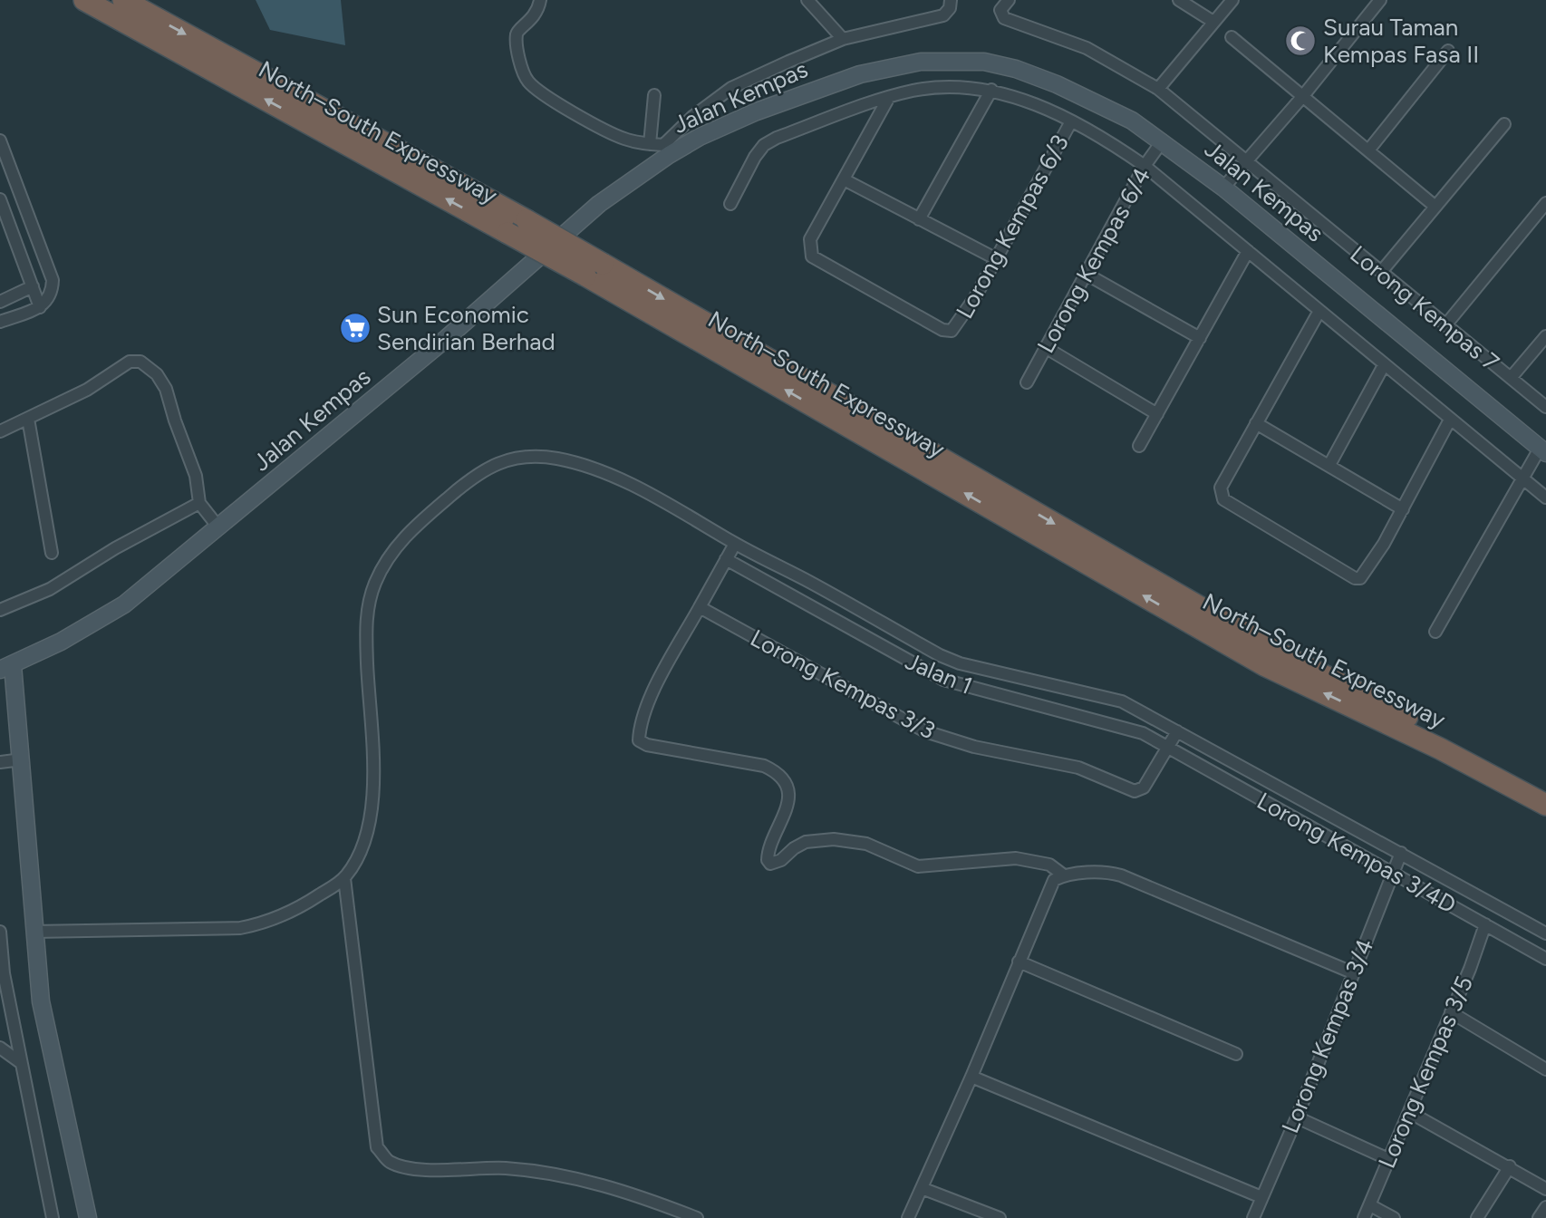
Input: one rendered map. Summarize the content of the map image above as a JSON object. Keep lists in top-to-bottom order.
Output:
{
  "streets": {
    "highway": ["North–South Expressway"],
    "main road": ["Jalan Kempas"],
    "street": [
      "Lorong Kempas 6/3",
      "Lorong Kempas 6/4",
      "Lorong Kempas 7",
      "Jalan 1",
      "Lorong Kempas 3/3",
      "Lorong Kempas 3/4D",
      "Lorong Kempas 3/4",
      "Lorong Kempas 3/5"
    ]
  },
  "crossings": [
    ["Jalan Kempas", "Lorong Kempas 6/4"],
    ["Jalan 1", "Lorong Kempas 3/3"],
    ["Jalan 1", "Lorong Kempas 3/4D"],
    ["Lorong Kempas 3/3", "Lorong Kempas 3/4D"],
    ["Lorong Kempas 3/4D", "Lorong Kempas 3/4"],
    ["Lorong Kempas 3/4D", "Lorong Kempas 3/5"]
  ],
  "places": {
    "mosque": ["Surau Taman Kempas Fasa II"],
    "supermarket": ["Sun Economic Sendirian Berhad"]
  }
}
